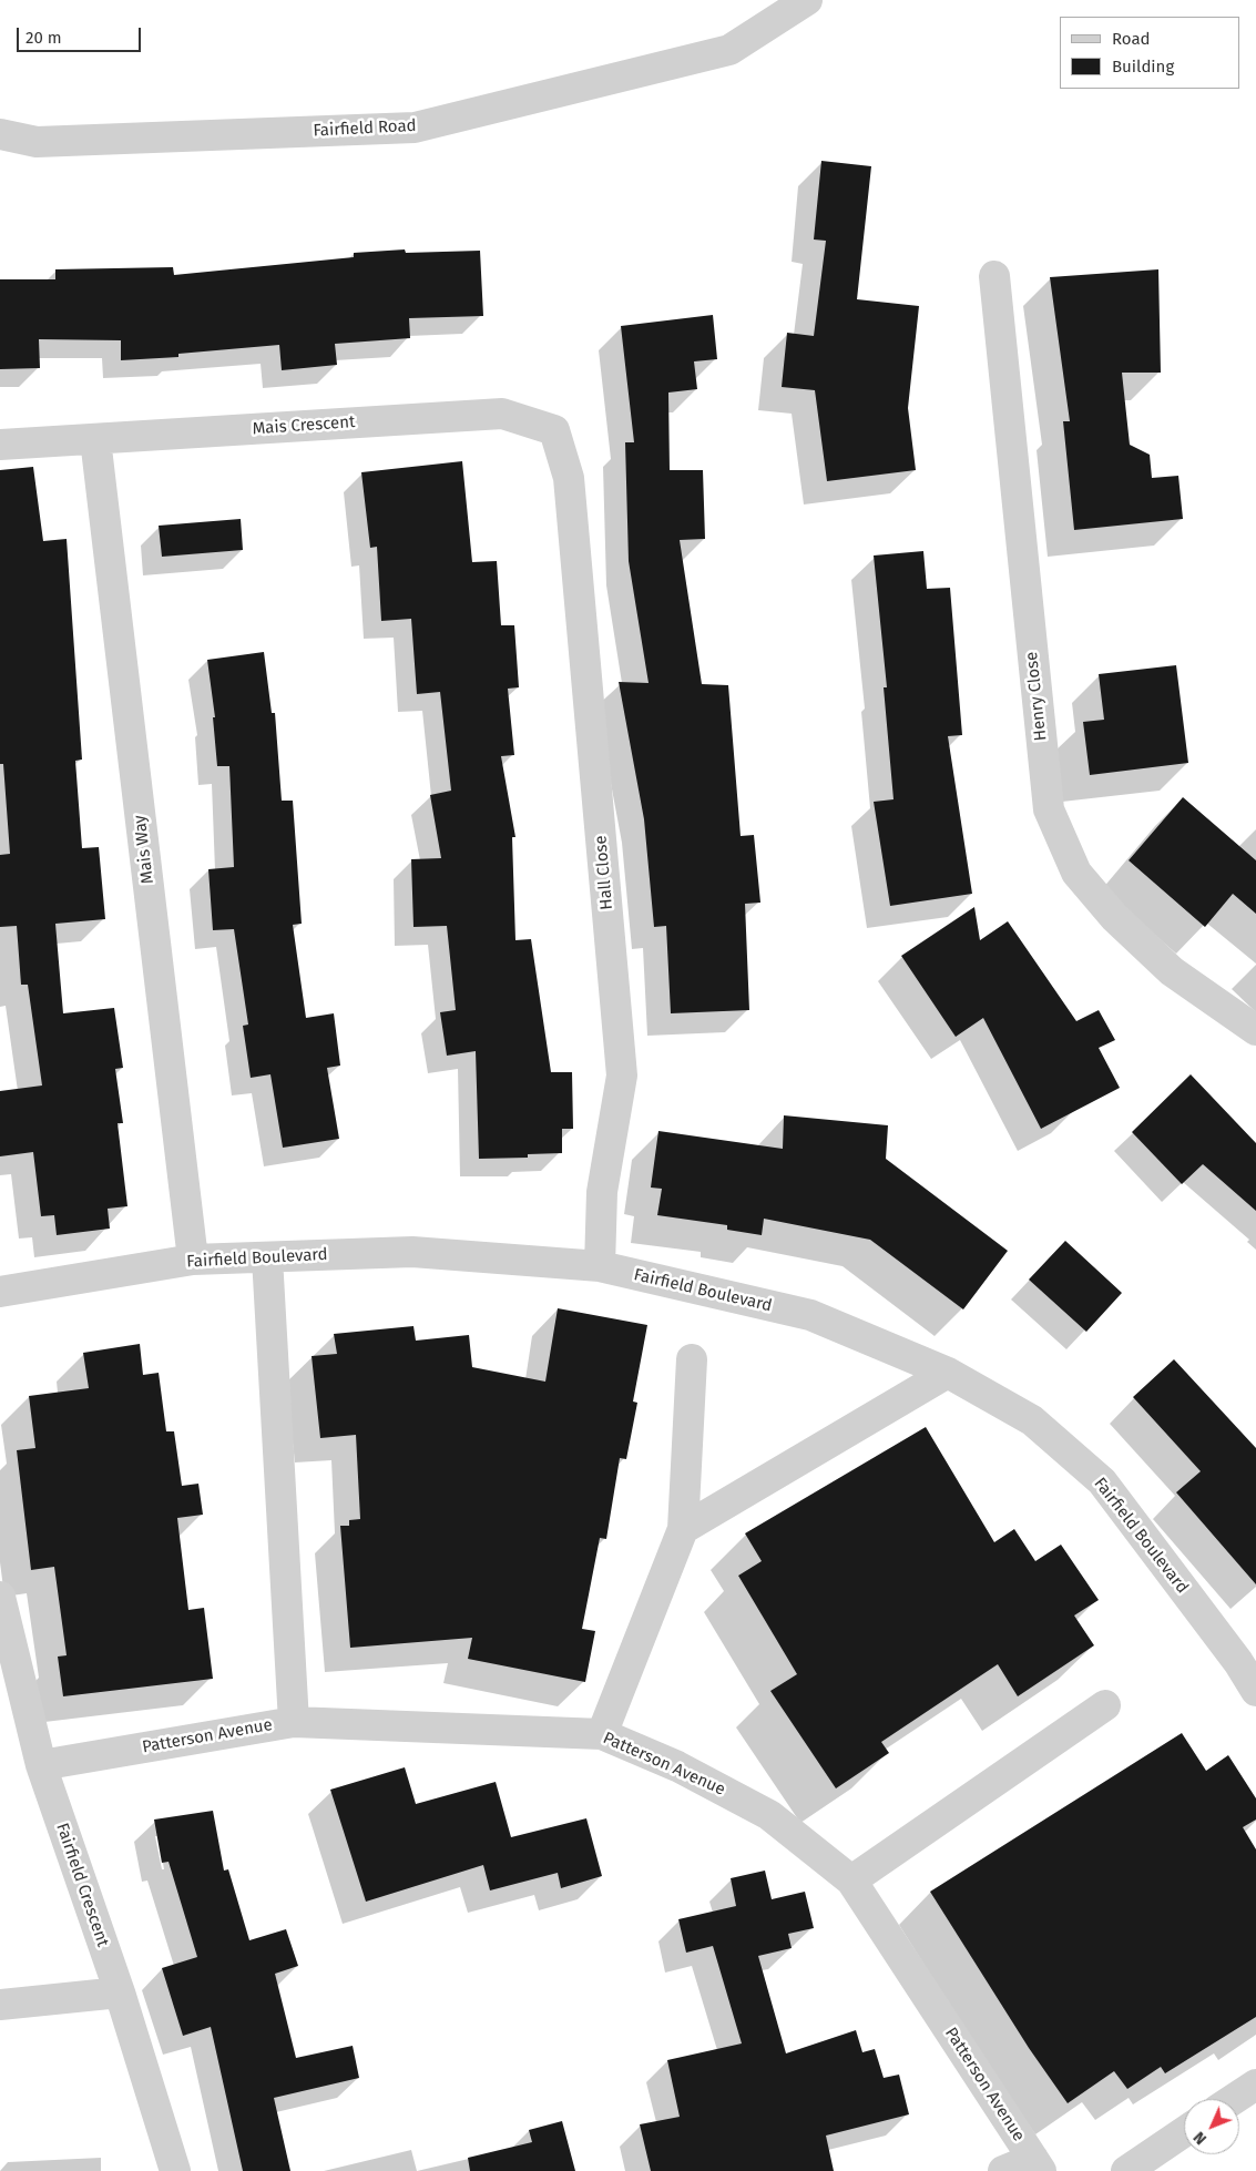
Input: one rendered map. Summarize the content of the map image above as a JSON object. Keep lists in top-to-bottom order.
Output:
{
  "streets": {
    "street": [
      "Fairfield Road",
      "Mais Crescent",
      "Henry Close",
      "Mais Way",
      "Hall Close",
      "Fairfield Boulevard",
      "Patterson Avenue",
      "Fairfield Crescent"
    ]
  },
  "crossings": [
    ["Mais Crescent", "Mais Way"],
    ["Mais Crescent", "Hall Close"],
    ["Mais Way", "Fairfield Boulevard"],
    ["Hall Close", "Fairfield Boulevard"],
    ["Patterson Avenue", "Fairfield Crescent"]
  ],
  "legend": ["Road", "Building"],
  "scale_bar": "20 m",
  "north": "bottom left"
}
